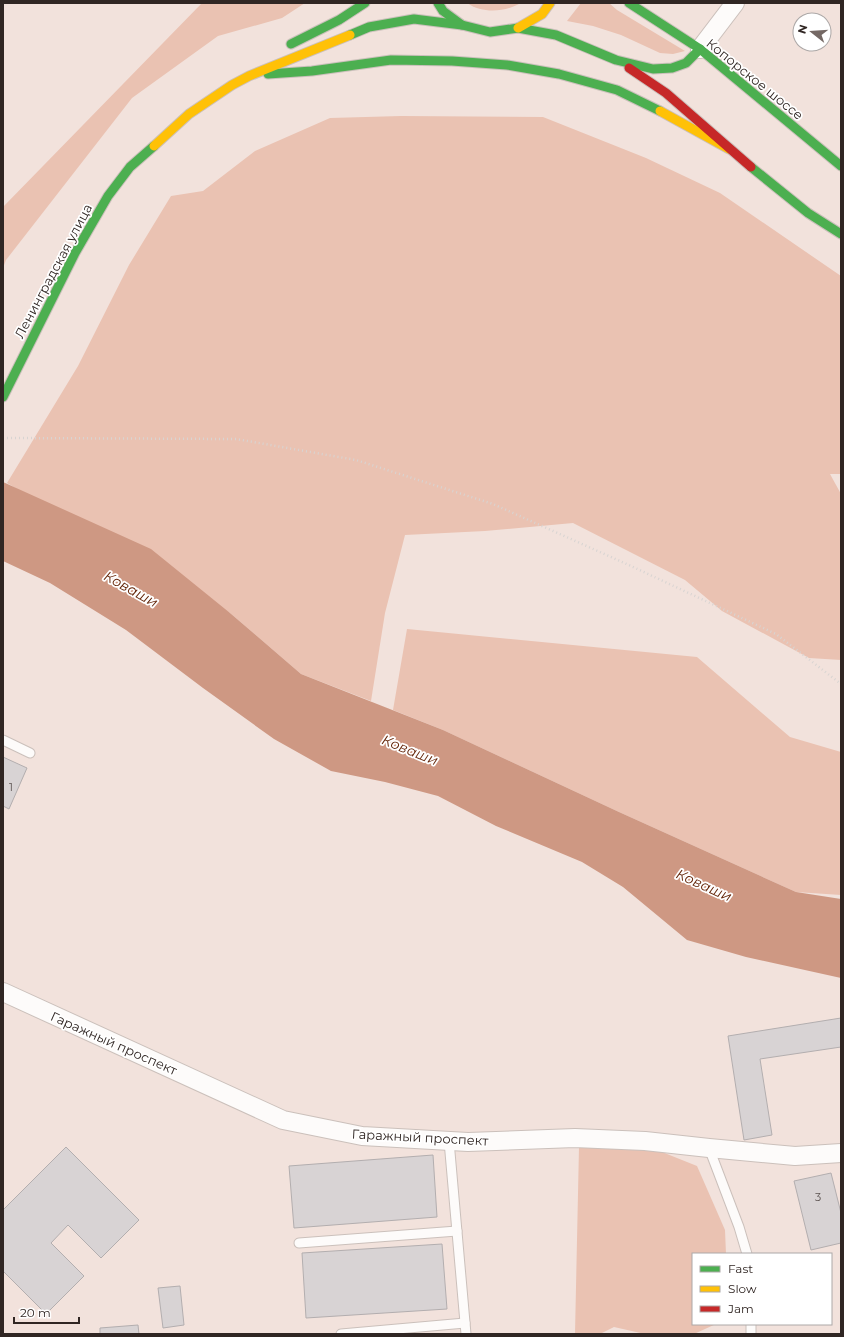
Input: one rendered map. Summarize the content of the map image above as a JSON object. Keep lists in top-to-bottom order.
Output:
{
  "streets": {
    "main road": ["Копорское шоссе", "Ленинградская улица"],
    "street": ["Гаражный проспект"]
  },
  "water": ["Коваши"],
  "house_numbers": ["1", "3"],
  "legend": ["Fast", "Slow", "Jam"],
  "scale_bar": "20 m",
  "north": "left"
}
